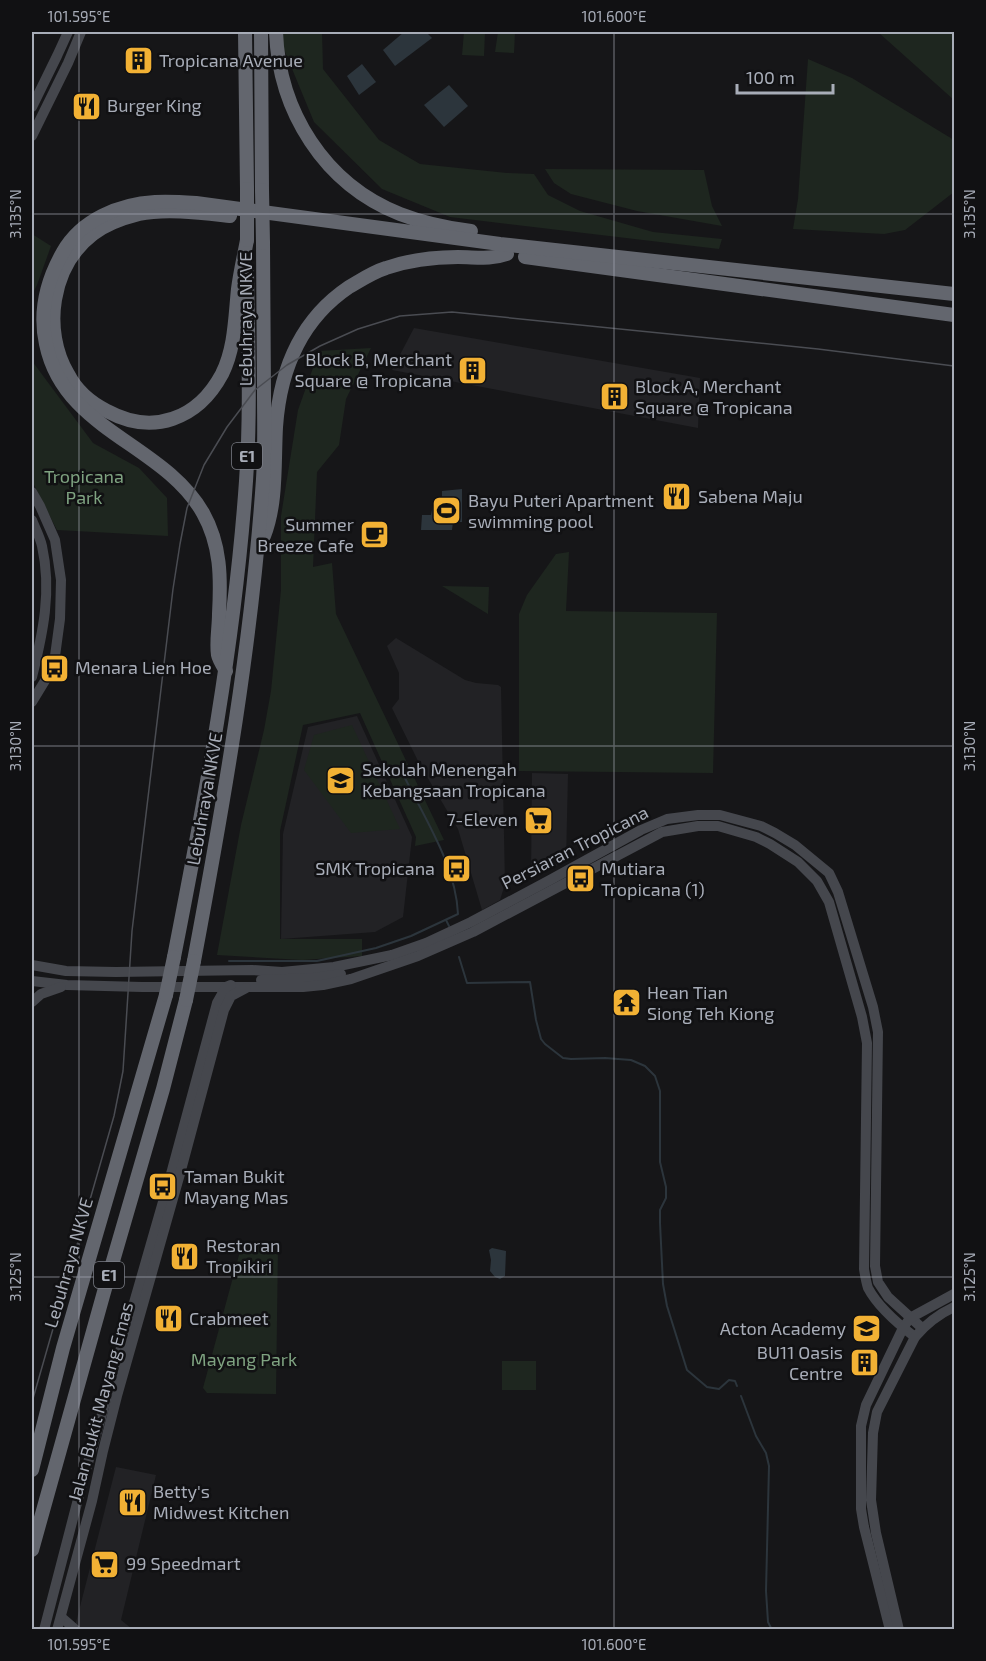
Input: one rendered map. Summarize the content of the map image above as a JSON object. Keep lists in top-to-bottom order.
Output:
{
  "streets": {
    "highway": ["Lebuhraya NKVE", "E1"],
    "main road": ["Persiaran Tropicana", "Jalan Bukit Mayang Emas"]
  },
  "crossings": [
    ["Persiaran Tropicana", "Jalan Bukit Mayang Emas"]
  ],
  "parks": ["Tropicana Park", "Mayang Park"],
  "places": {
    "building": [
      "Tropicana Avenue",
      "Block B, Merchant Square @ Tropicana",
      "Block A, Merchant Square @ Tropicana",
      "BU11 Oasis Centre"
    ],
    "restaurant": [
      "Burger King",
      "Sabena Maju",
      "Restoran Tropikiri",
      "Crabmeet",
      "Betty's Midwest Kitchen"
    ],
    "sports": ["Bayu Puteri Apartment swimming pool"],
    "cafe": ["Summer Breeze Cafe"],
    "bus stop": [
      "Menara Lien Hoe",
      "SMK Tropicana",
      "Mutiara Tropicana (1)",
      "Taman Bukit Mayang Mas"
    ],
    "school or university": ["Sekolah Menengah Kebangsaan Tropicana", "Acton Academy"],
    "supermarket": ["7-Eleven", "99 Speedmart"],
    "temple": ["Hean Tian Siong Teh Kiong"]
  },
  "scale_bar": "100 m",
  "coordinates": [
    "101.595°E",
    "101.600°E",
    "3.135°N",
    "3.130°N",
    "3.125°N"
  ]
}
